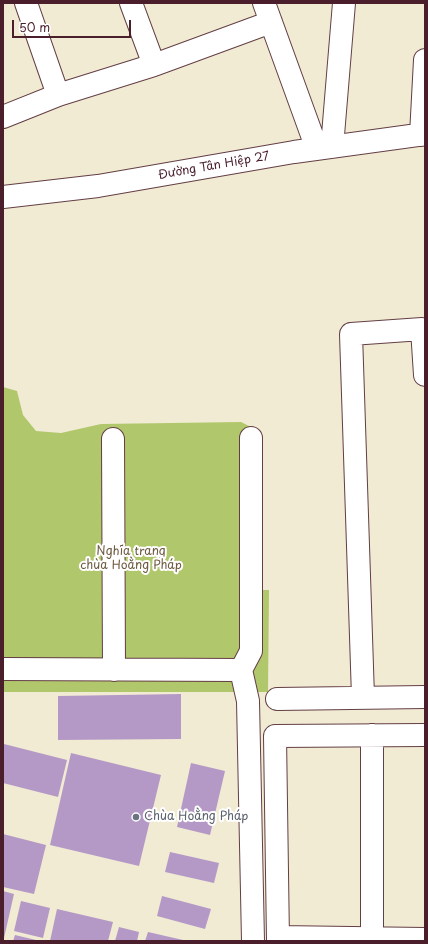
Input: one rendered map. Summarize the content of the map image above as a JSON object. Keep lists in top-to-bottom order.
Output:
{
  "streets": {
    "street": ["Đường Tân Hiệp 27"]
  },
  "parks": ["Nghĩa trang chùa Hoằng Pháp"],
  "places": ["Chùa Hoằng Pháp"],
  "scale_bar": "50 m"
}
